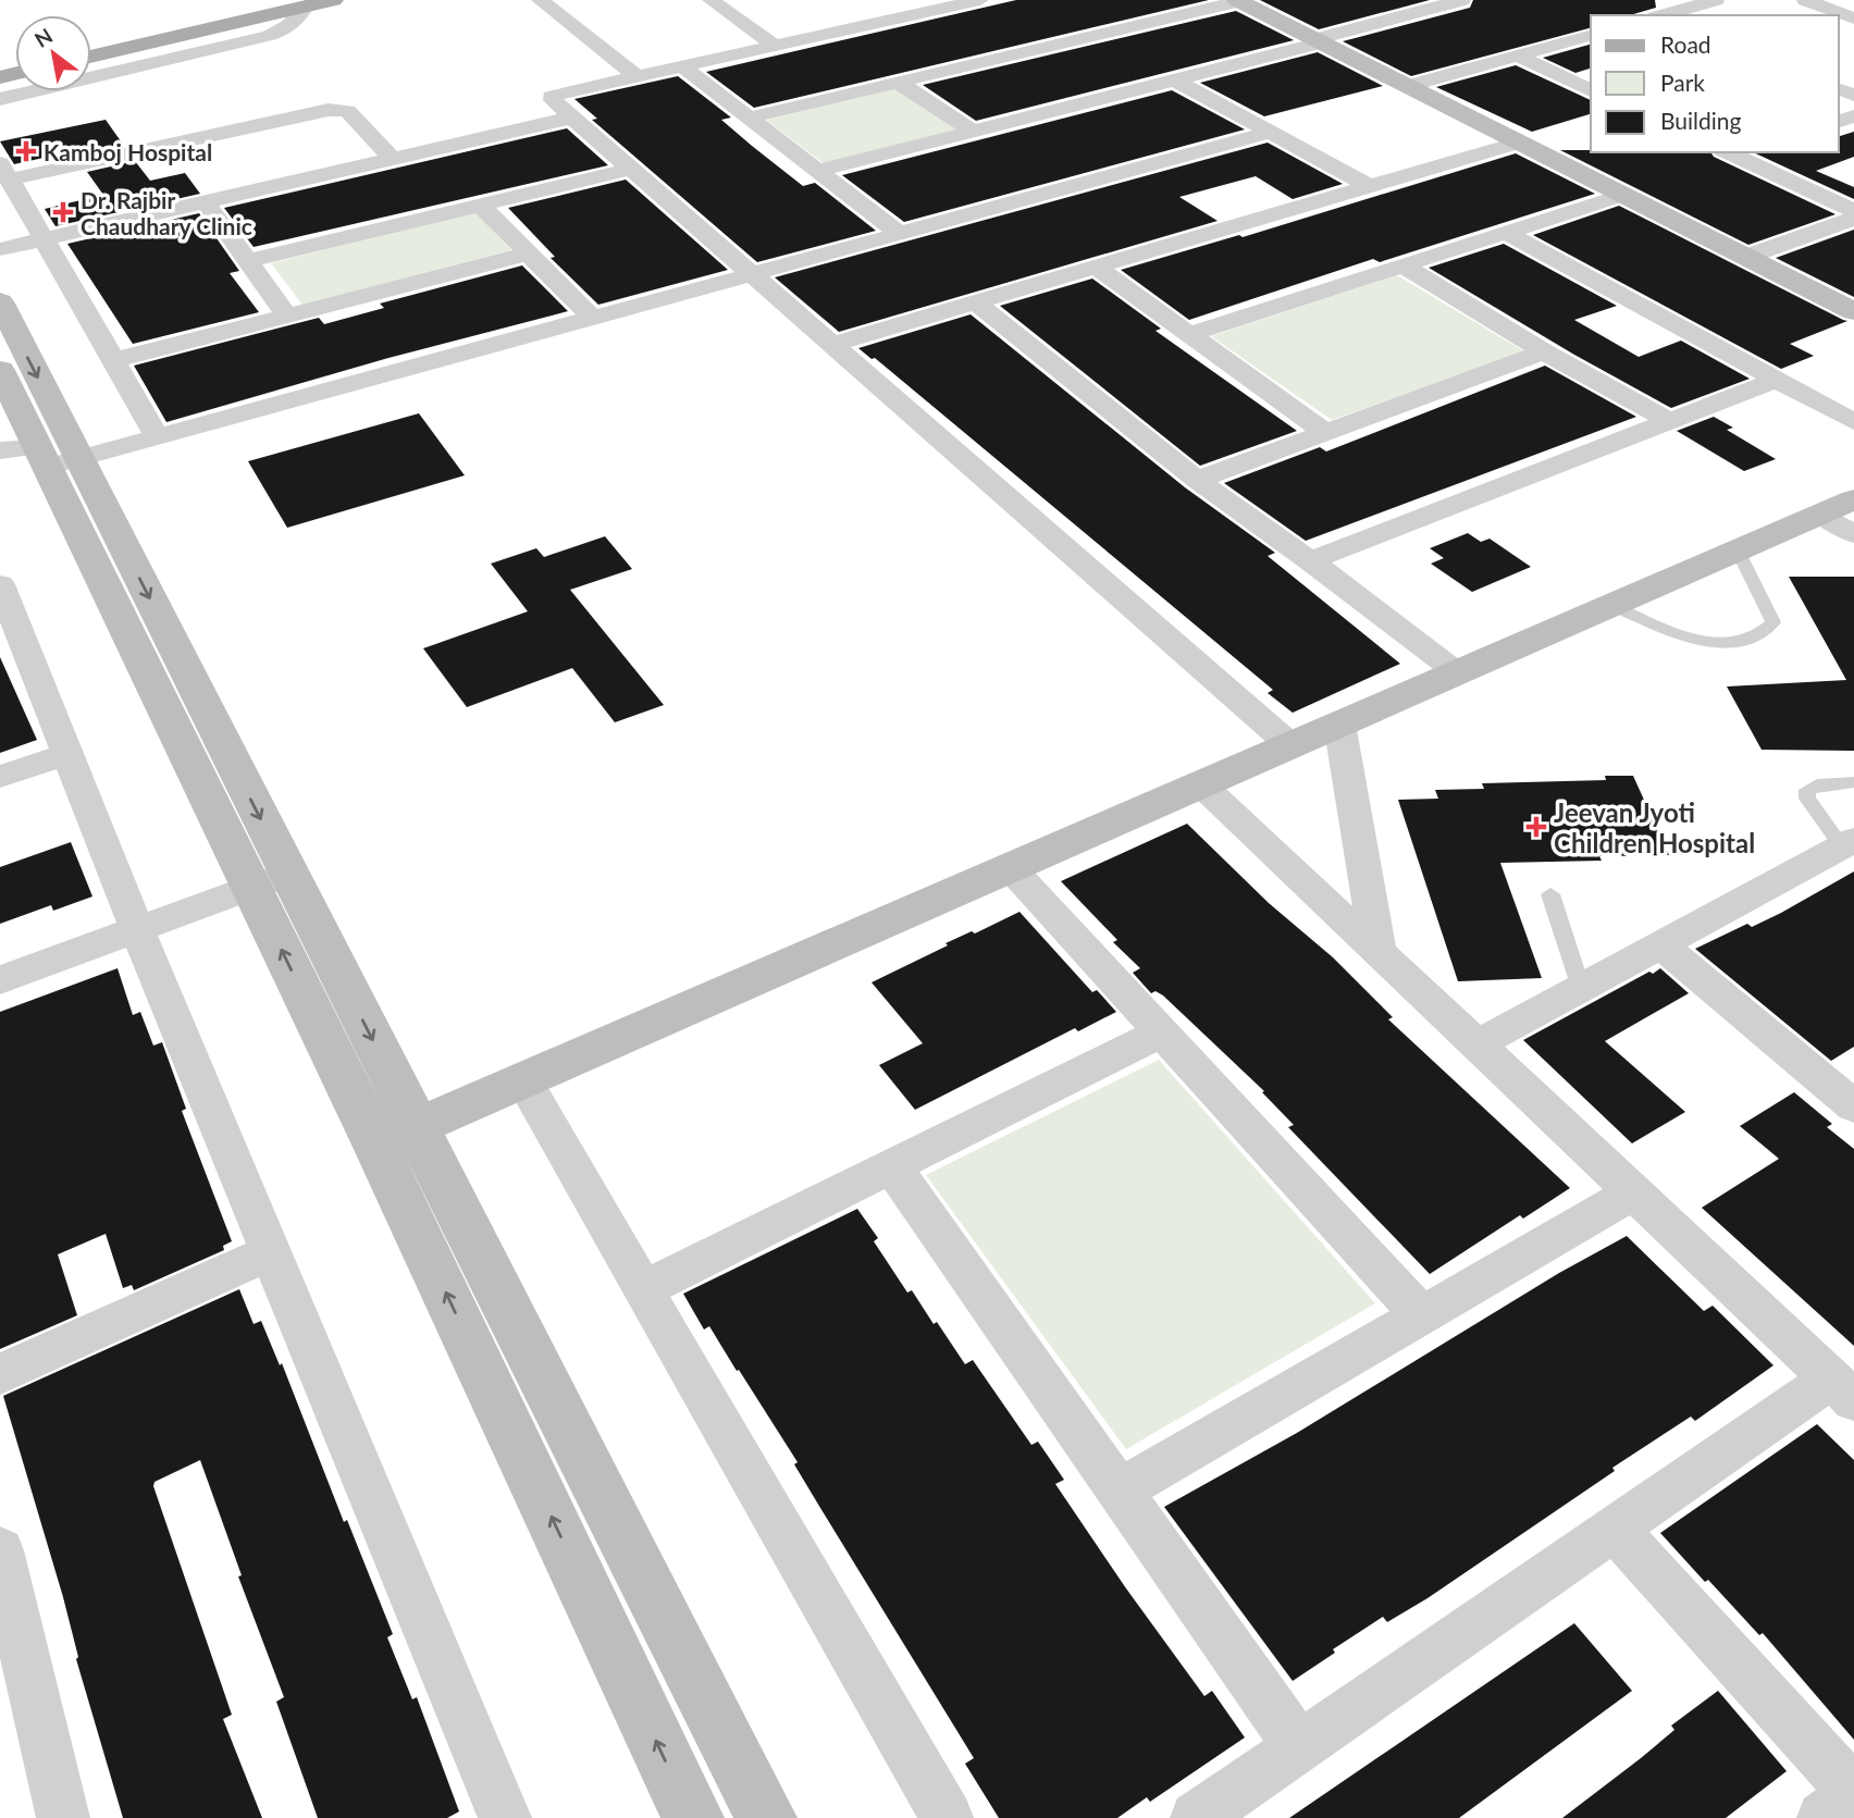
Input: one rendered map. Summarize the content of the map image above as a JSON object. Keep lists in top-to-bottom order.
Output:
{
  "places": {
    "health": ["Kamboj Hospital", "Dr. Rajbir Chaudhary Clinic", "Jeevan Jyoti Children Hospital"]
  },
  "legend": ["Road", "Park", "Building"],
  "north": "top left"
}
